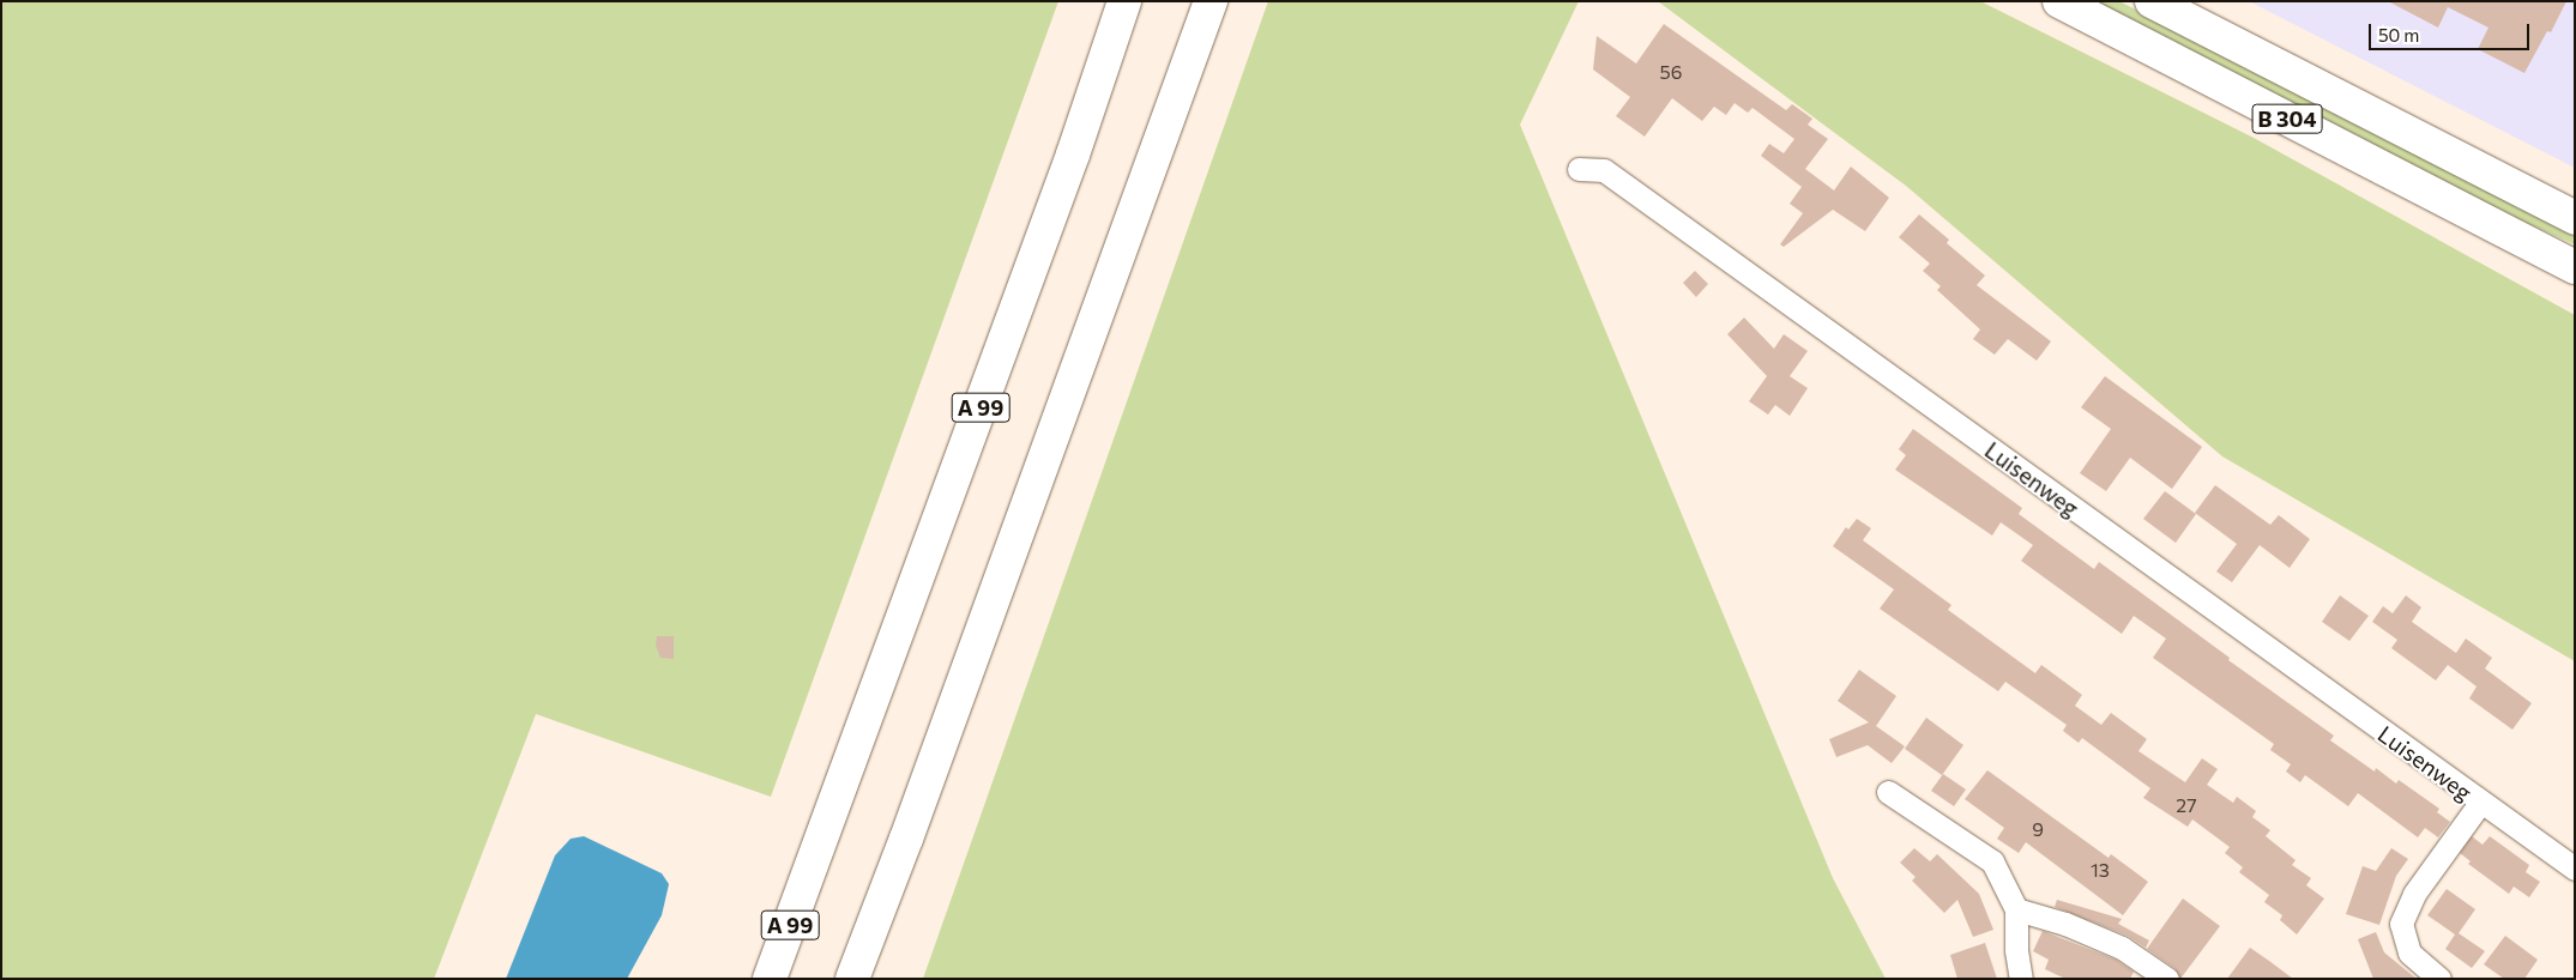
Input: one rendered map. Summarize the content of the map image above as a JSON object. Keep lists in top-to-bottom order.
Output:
{
  "streets": {
    "main road": ["B 304", "A 99"],
    "street": ["Luisenweg"]
  },
  "house_numbers": [
    "56",
    "27",
    "9",
    "13"
  ],
  "scale_bar": "50 m"
}
